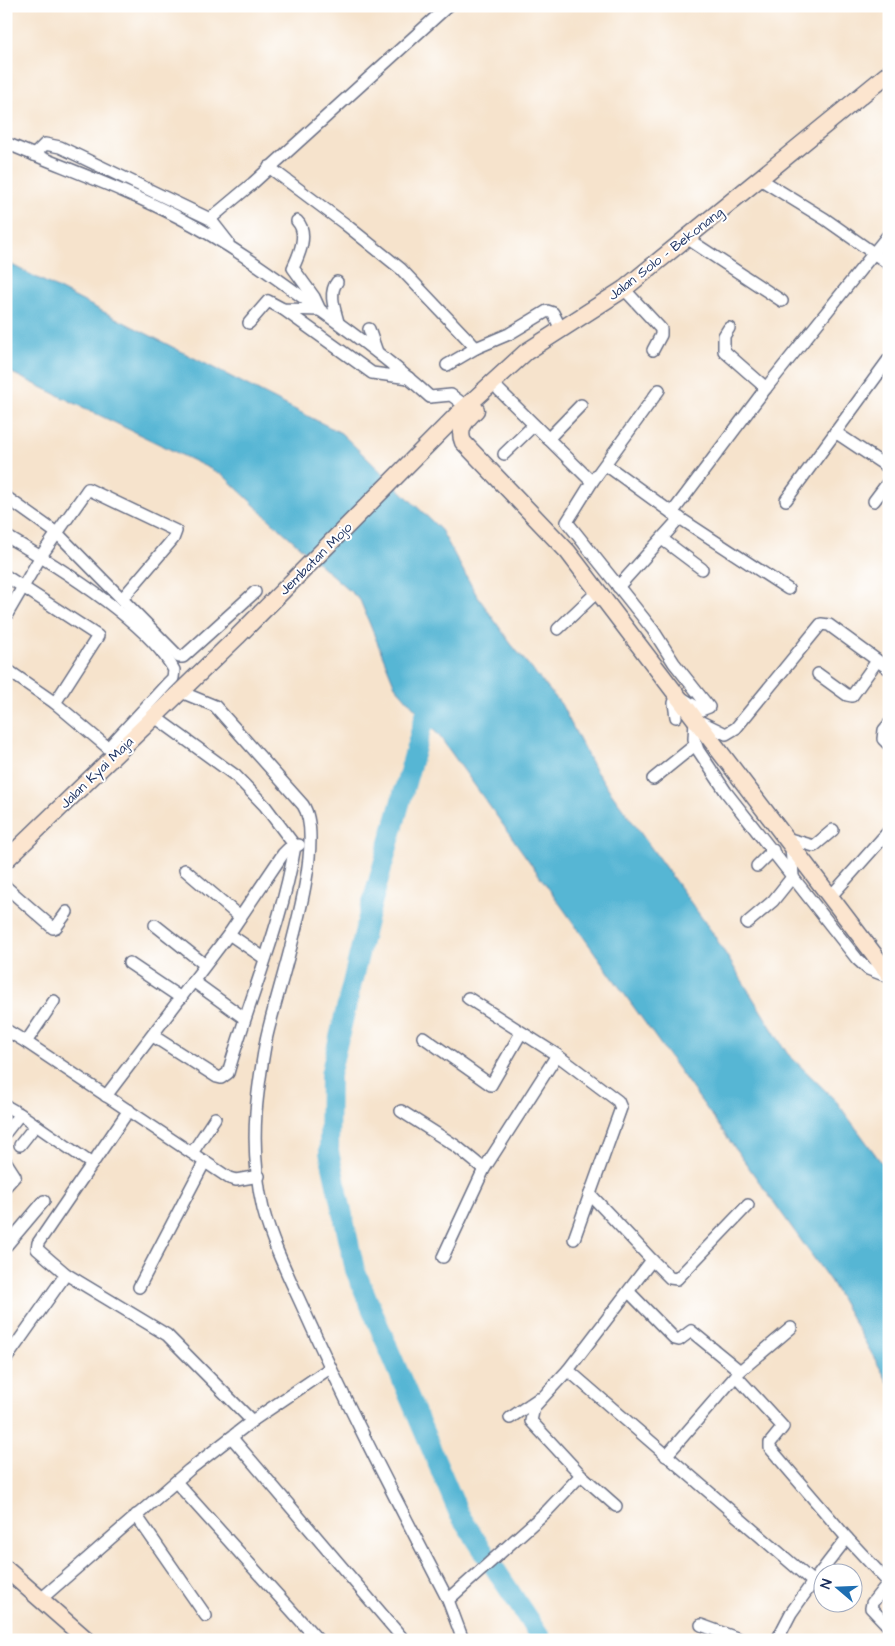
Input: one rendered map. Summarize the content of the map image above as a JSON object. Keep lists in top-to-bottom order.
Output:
{
  "streets": {
    "main road": ["Jalan Solo - Bekonang", "Jembatan Mojo", "Jalan Kyai Maja"]
  },
  "crossings": [
    ["Jalan Solo - Bekonang", "Jembatan Mojo"],
    ["Jembatan Mojo", "Jalan Kyai Maja"]
  ],
  "north": "left"
}
